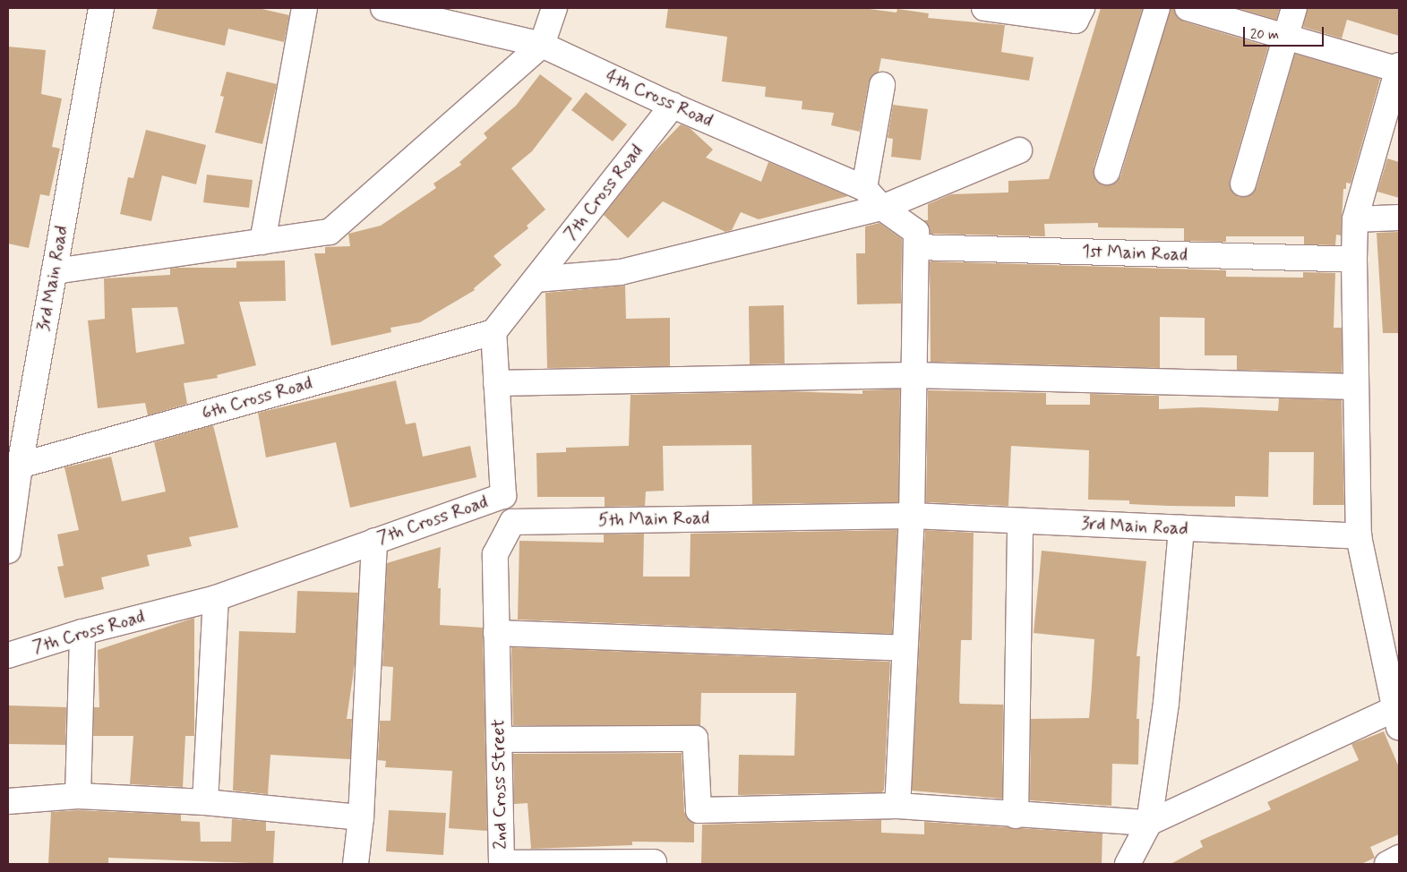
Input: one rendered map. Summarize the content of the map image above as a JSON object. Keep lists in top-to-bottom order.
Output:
{
  "streets": {
    "street": [
      "4th Cross Road",
      "7th Cross Road",
      "1st Main Road",
      "3rd Main Road",
      "6th Cross Road",
      "5th Main Road",
      "2nd Cross Street"
    ]
  },
  "crossings": [
    ["4th Cross Road", "7th Cross Road"],
    ["4th Cross Road", "1st Main Road"],
    ["7th Cross Road", "6th Cross Road"],
    ["3rd Main Road", "6th Cross Road"],
    ["3rd Main Road", "5th Main Road"],
    ["5th Main Road", "2nd Cross Street"]
  ],
  "scale_bar": "20 m"
}
